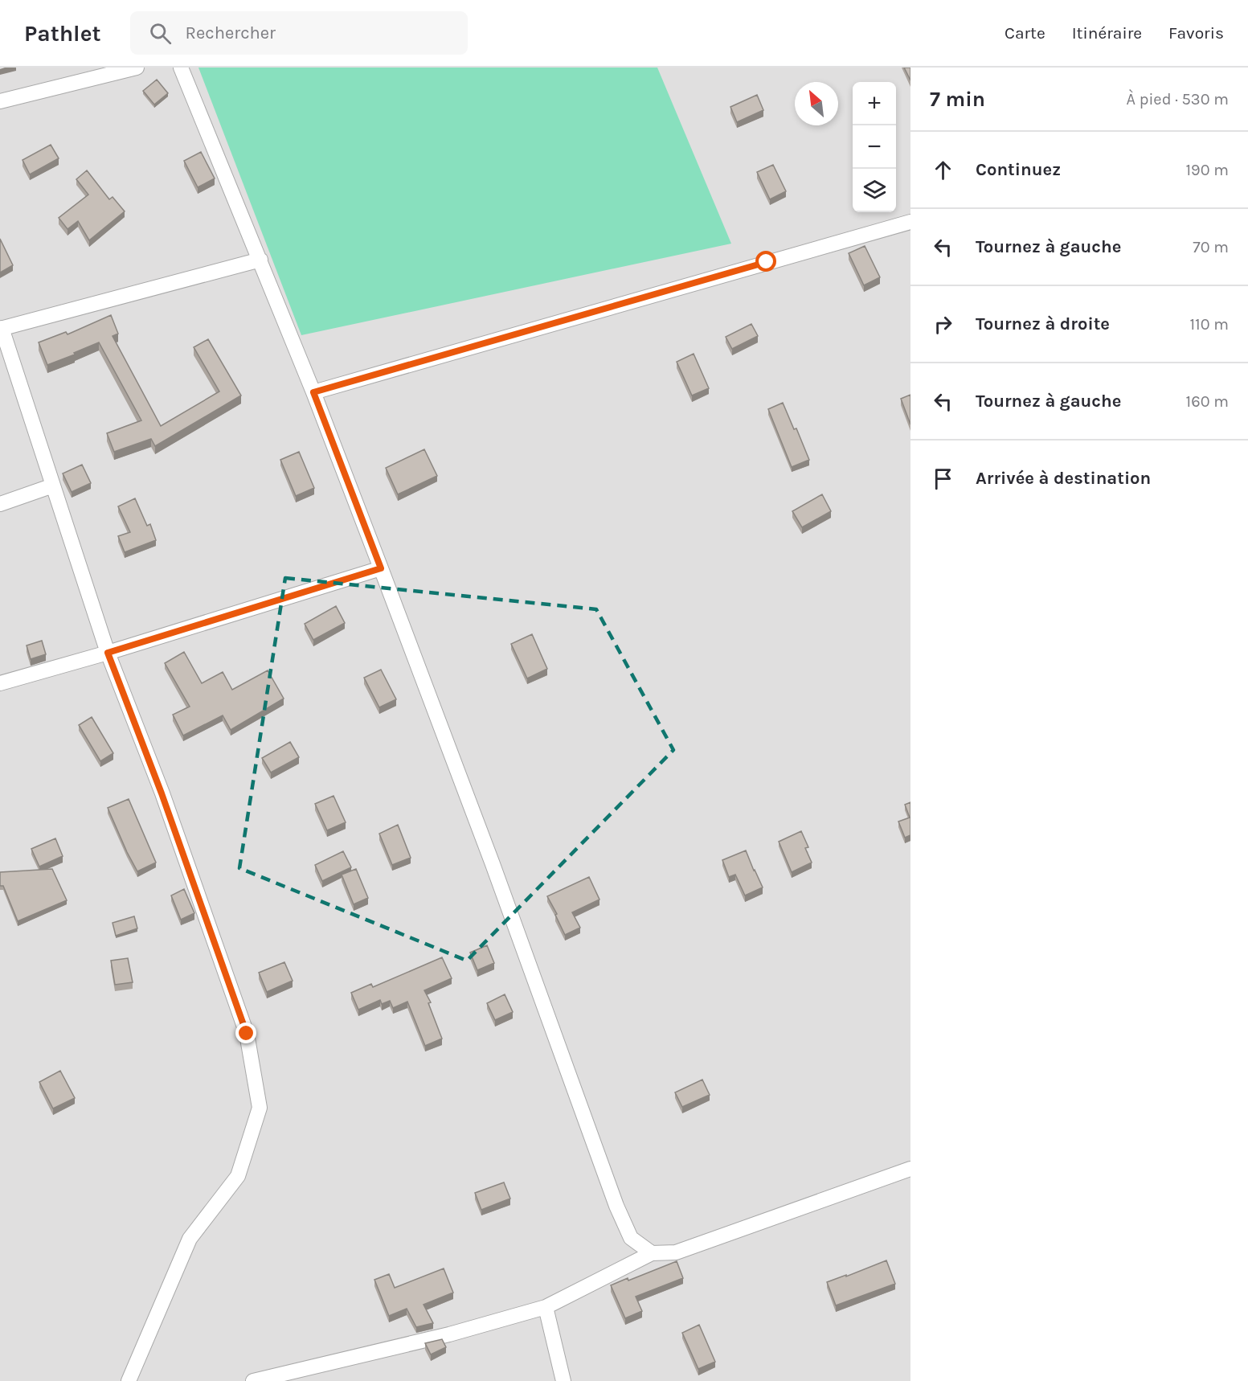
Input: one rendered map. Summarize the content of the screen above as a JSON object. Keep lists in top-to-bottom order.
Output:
{
  "north": "top left",
  "page": {
    "header": "Pathlet",
    "search": "Rechercher",
    "nav": ["Carte", "Itinéraire", "Favoris"],
    "heading": ["7 min", "À pied · 530 m"],
    "map_buttons": ["+", "−"],
    "list": [
      ["Continuez", "190 m"],
      ["Tournez à gauche", "70 m"],
      ["Tournez à droite", "110 m"],
      ["Tournez à gauche", "160 m"],
      "Arrivée à destination"
    ]
  }
}
